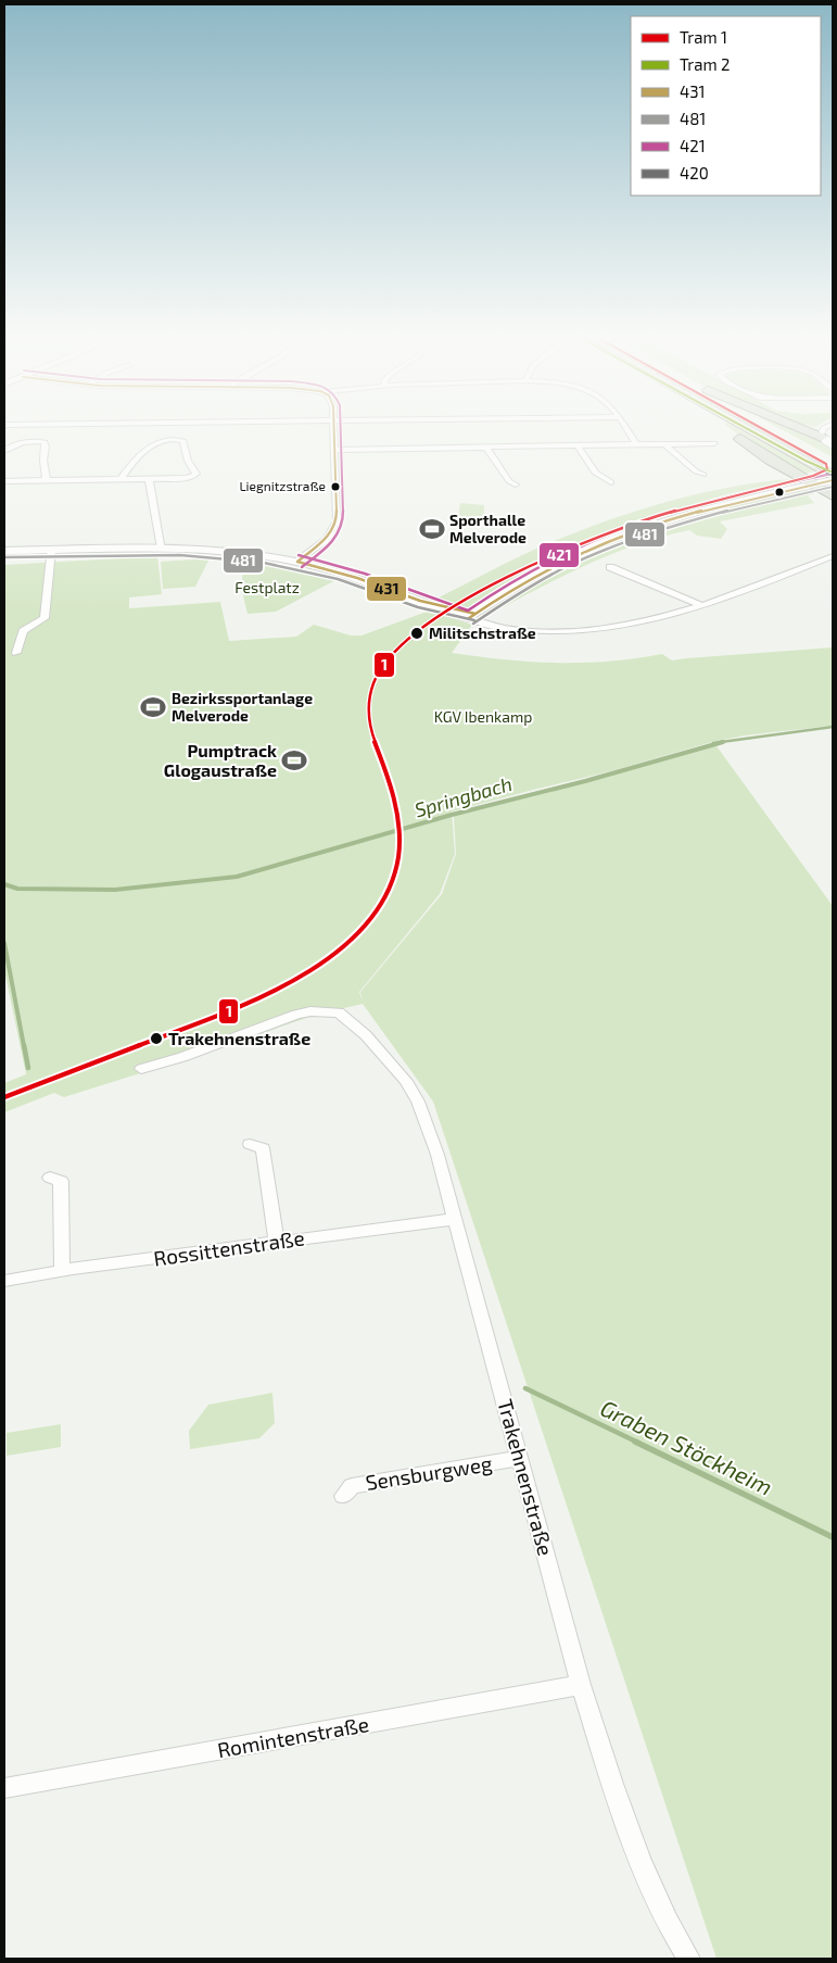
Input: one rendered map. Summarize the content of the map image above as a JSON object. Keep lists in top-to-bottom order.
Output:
{
  "streets": {
    "street": [
      "Rossittenstraße",
      "Sensburgweg",
      "Trakehnenstraße",
      "Romintenstraße"
    ]
  },
  "crossings": [
    ["Rossittenstraße", "Trakehnenstraße"],
    ["Sensburgweg", "Trakehnenstraße"],
    ["Trakehnenstraße", "Romintenstraße"]
  ],
  "water": ["Springbach", "Graben Stöckheim"],
  "parks": ["Festplatz", "KGV Ibenkamp"],
  "places": {
    "other": ["Liegnitzstraße", "Militschstraße", "Trakehnenstraße"],
    "sports": ["Sporthalle Melverode", "Bezirkssportanlage Melverode", "Pumptrack Glogaustraße"]
  },
  "lines": [
    "tram line 1",
    "tram line 2",
    "transit line 431",
    "transit line 421",
    "transit line 420",
    "transit line 481"
  ],
  "legend": [
    "Tram 1",
    "Tram 2",
    "431",
    "481",
    "421",
    "420"
  ]
}
